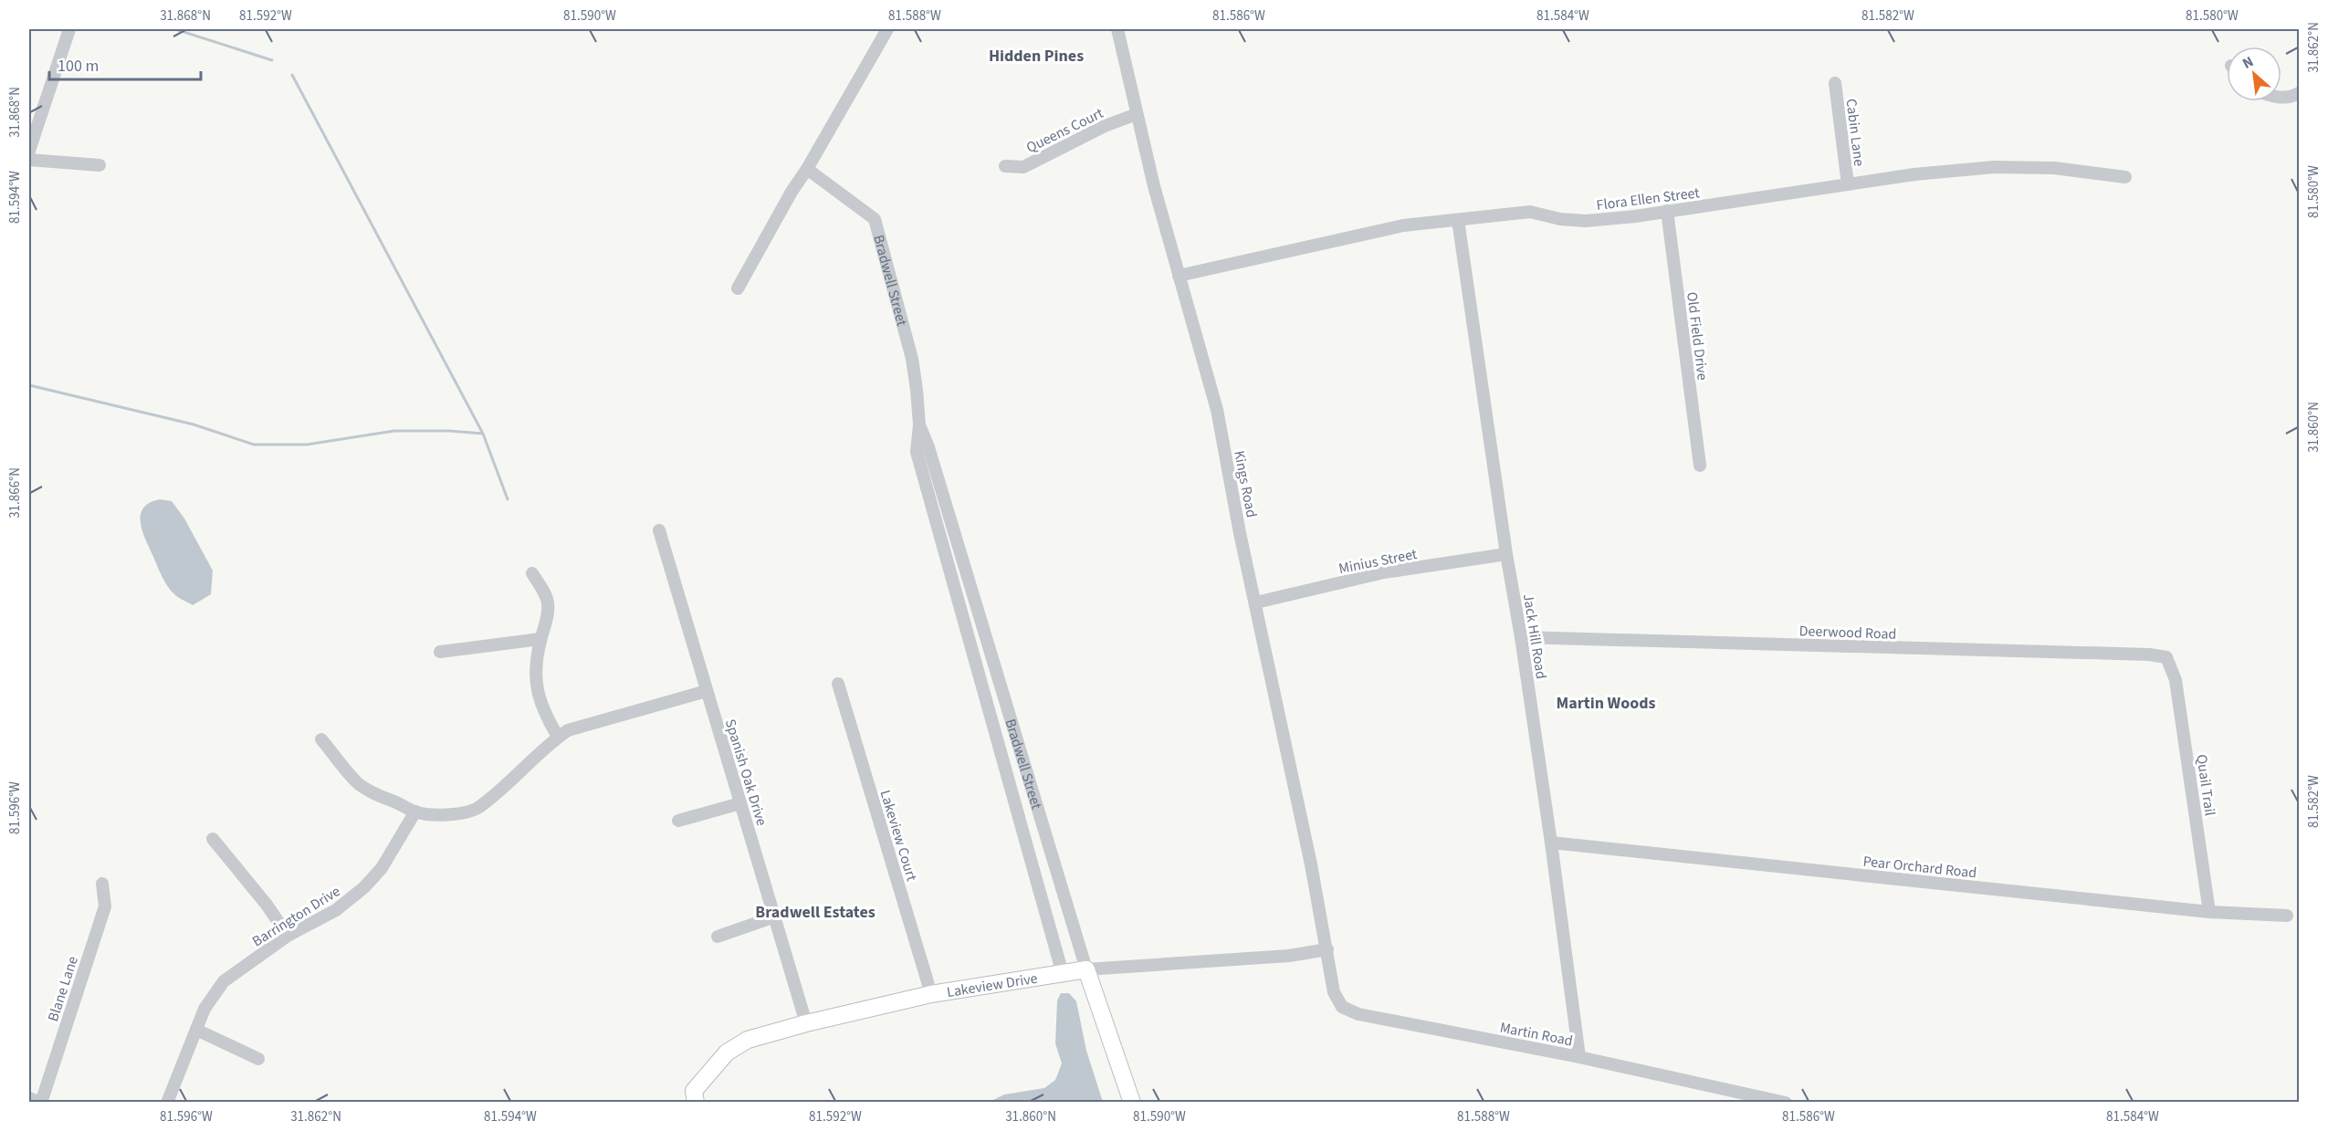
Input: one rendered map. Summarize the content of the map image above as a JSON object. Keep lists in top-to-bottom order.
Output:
{
  "streets": {
    "street": [
      "Queens Court",
      "Cabin Lane",
      "Flora Ellen Street",
      "Bradwell Street",
      "Old Field Drive",
      "Kings Road",
      "Minius Street",
      "Deerwood Road",
      "Jack Hill Road",
      "Spanish Oak Drive",
      "Quail Trail",
      "Lakeview Court",
      "Pear Orchard Road",
      "Barrington Drive",
      "Lakeview Drive",
      "Blane Lane",
      "Martin Road"
    ]
  },
  "crossings": [
    ["Queens Court", "Kings Road"],
    ["Cabin Lane", "Flora Ellen Street"],
    ["Flora Ellen Street", "Old Field Drive"],
    ["Flora Ellen Street", "Kings Road"],
    ["Flora Ellen Street", "Jack Hill Road"],
    ["Bradwell Street", "Lakeview Drive"],
    ["Kings Road", "Minius Street"],
    ["Kings Road", "Lakeview Drive"],
    ["Kings Road", "Martin Road"],
    ["Minius Street", "Jack Hill Road"],
    ["Deerwood Road", "Jack Hill Road"],
    ["Deerwood Road", "Quail Trail"],
    ["Jack Hill Road", "Pear Orchard Road"],
    ["Jack Hill Road", "Martin Road"],
    ["Spanish Oak Drive", "Lakeview Drive"],
    ["Quail Trail", "Pear Orchard Road"],
    ["Lakeview Court", "Lakeview Drive"],
    ["Lakeview Drive", "Martin Road"]
  ],
  "districts": ["Hidden Pines", "Martin Woods", "Bradwell Estates"],
  "scale_bar": "100 m",
  "north": "top left",
  "coordinates": [
    "31.868°N",
    "81.592°W",
    "81.590°W",
    "81.588°W",
    "81.586°W",
    "81.584°W",
    "81.582°W",
    "81.580°W",
    "31.862°N",
    "81.594°W",
    "31.860°N",
    "31.866°N",
    "81.596°W"
  ]
}
